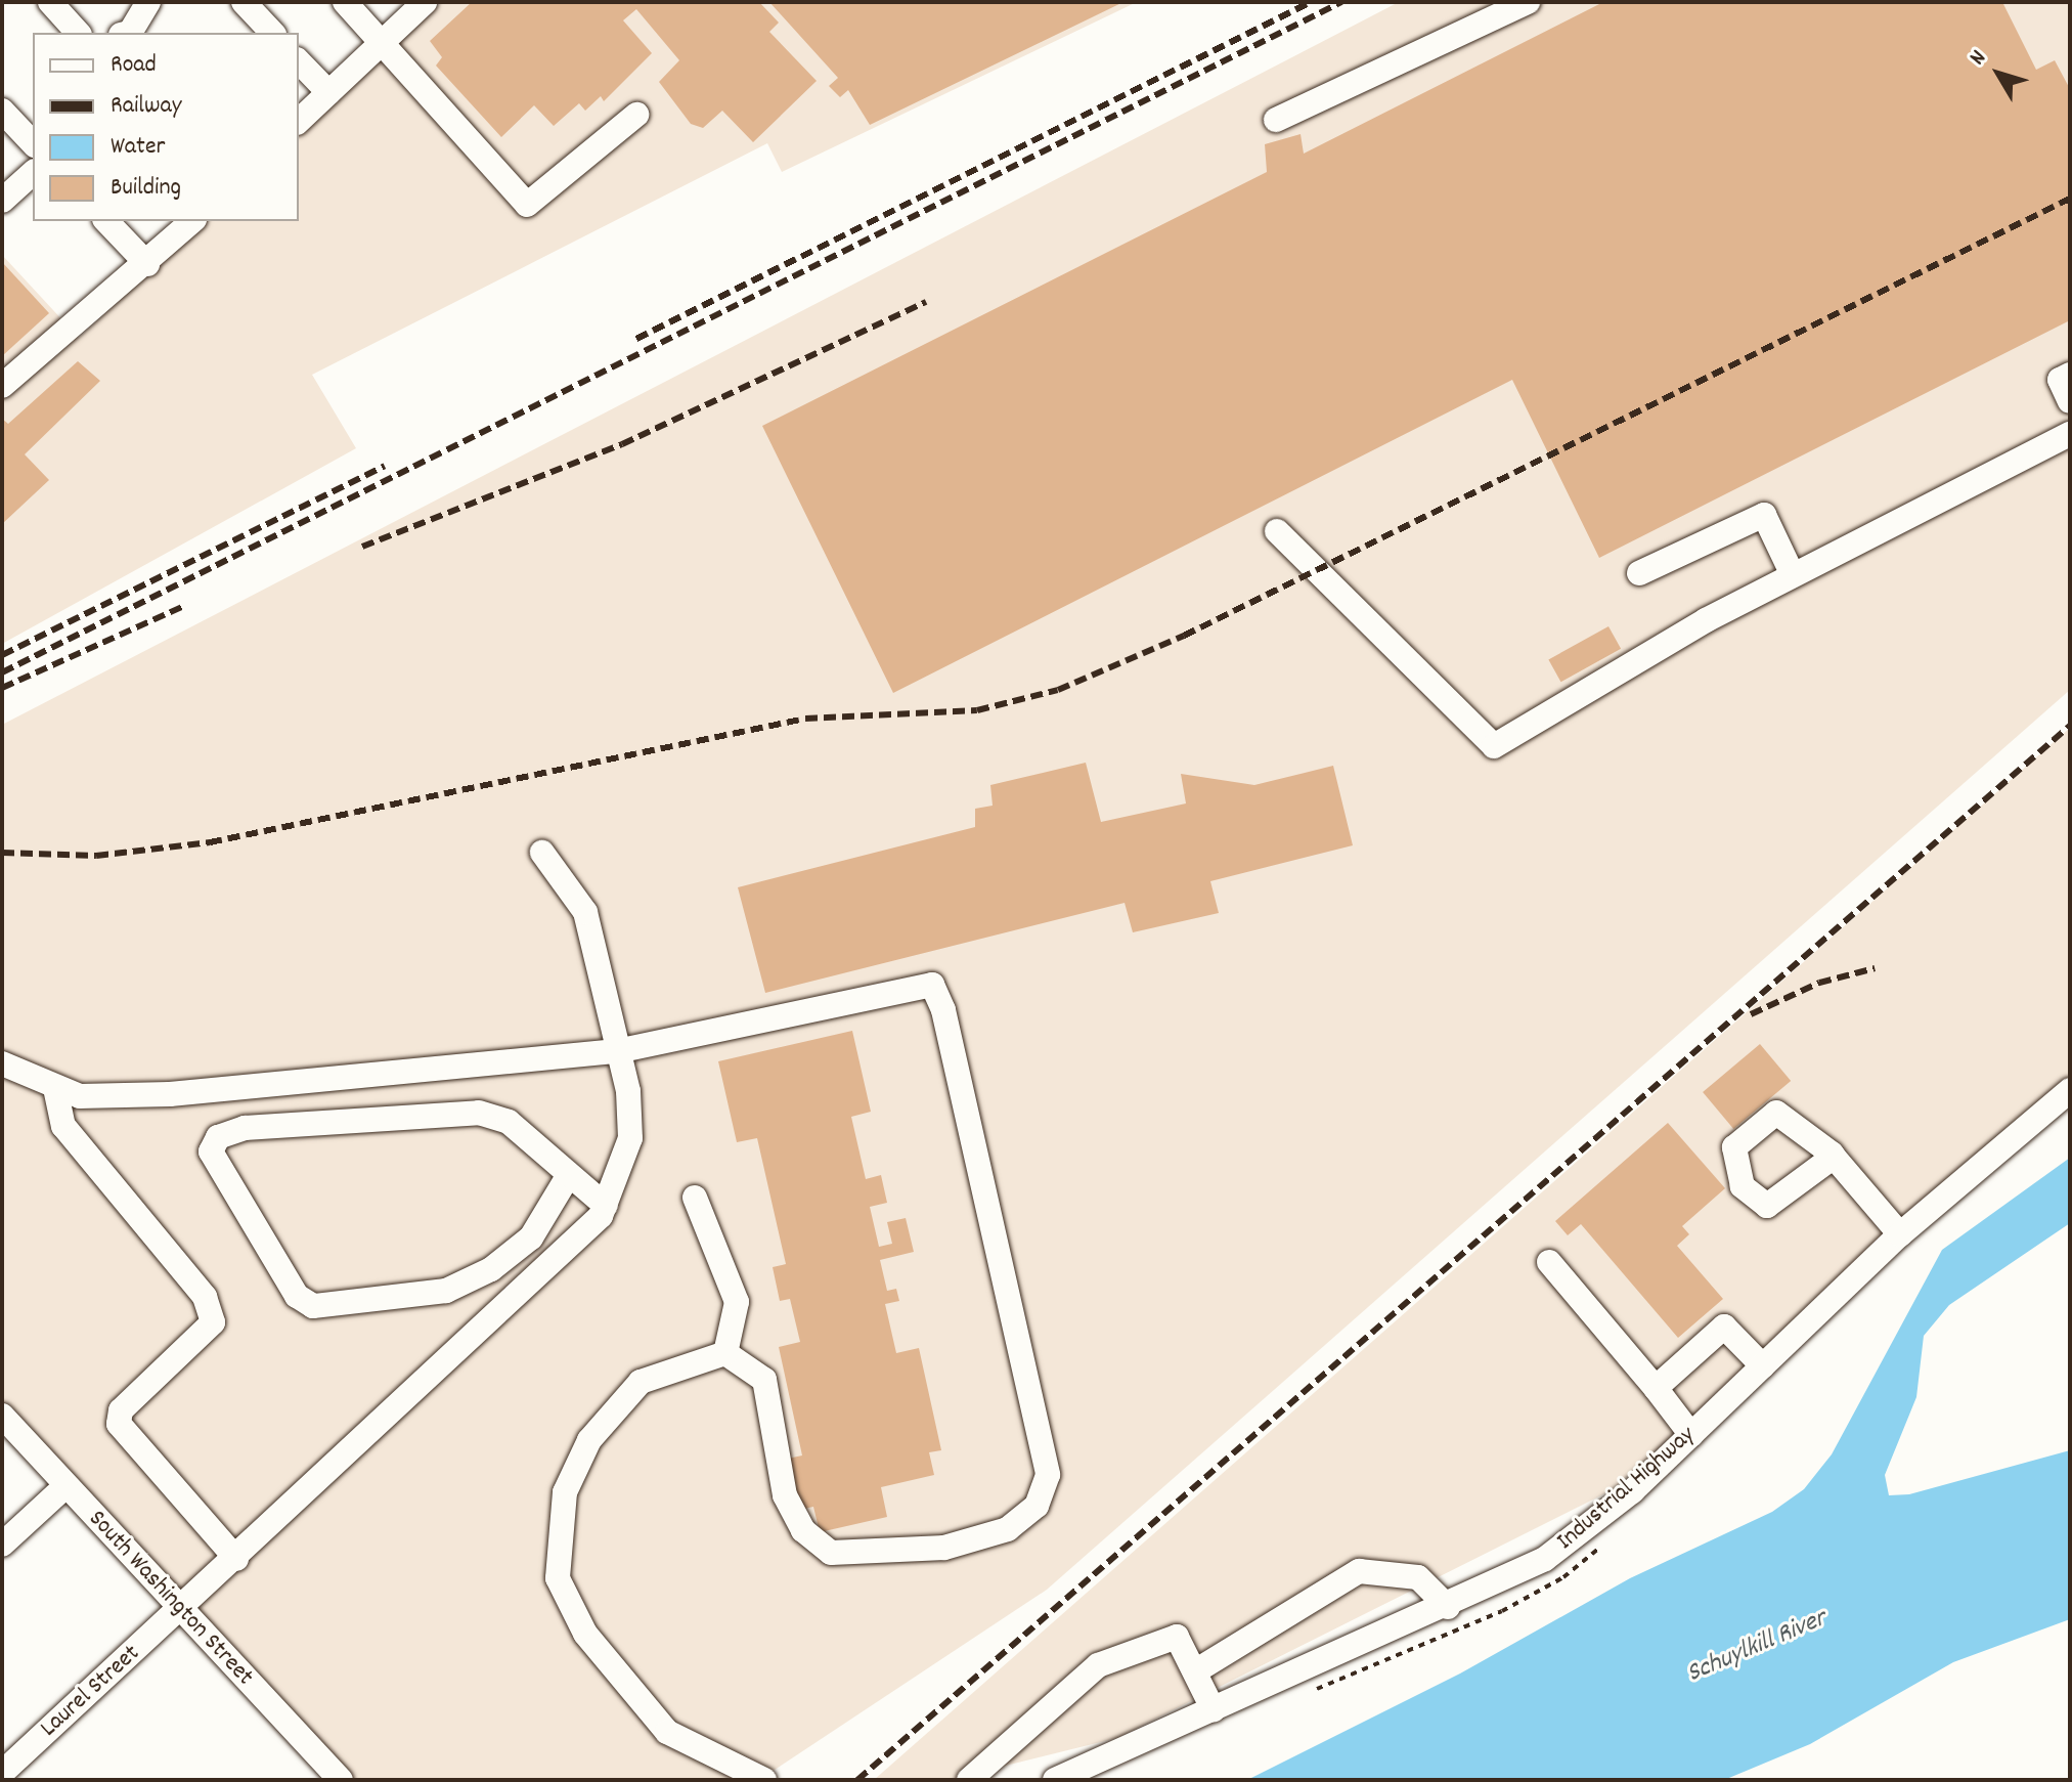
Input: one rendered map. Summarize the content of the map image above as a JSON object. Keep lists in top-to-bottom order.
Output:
{
  "streets": {
    "street": ["Industrial Highway", "South Washington Street", "Laurel Street"]
  },
  "crossings": [
    ["South Washington Street", "Laurel Street"]
  ],
  "water": ["Schuylkill River"],
  "legend": [
    "Road",
    "Railway",
    "Water",
    "Building"
  ],
  "north": "top left"
}
